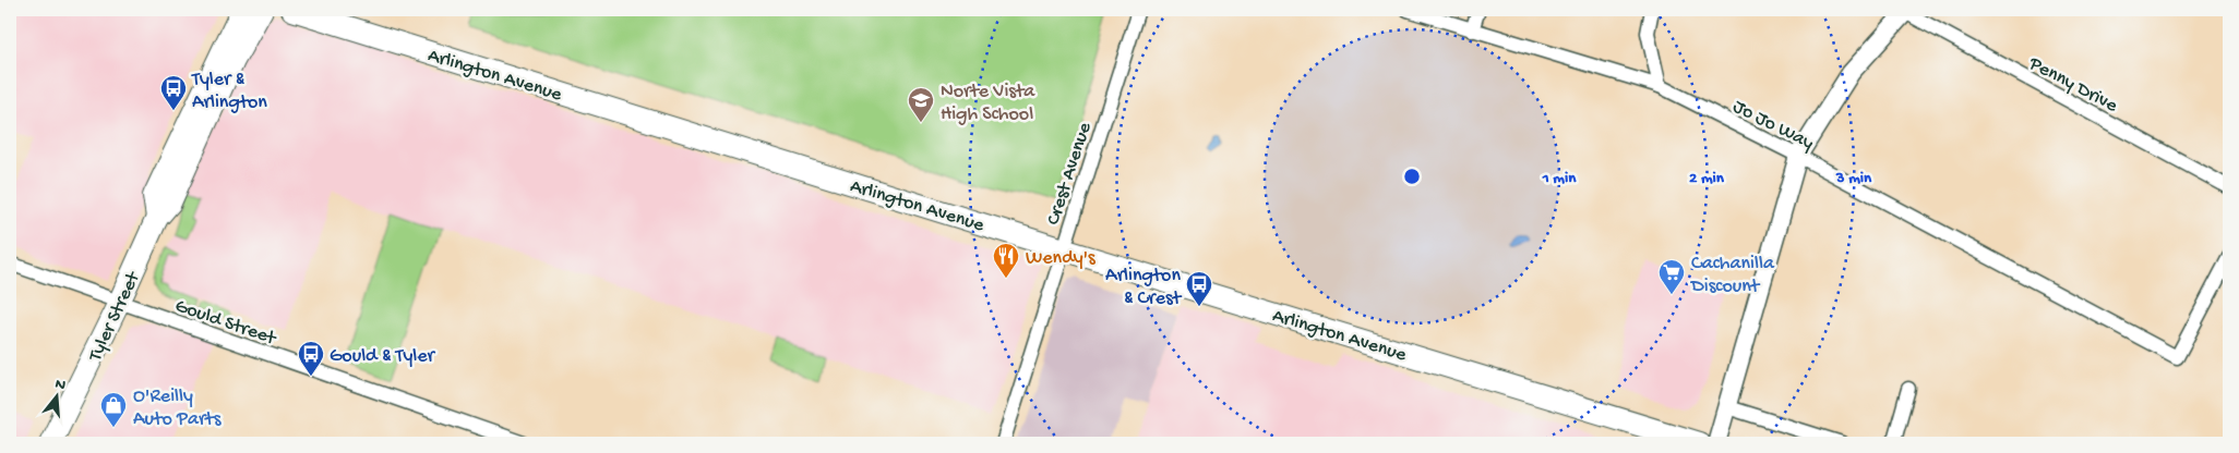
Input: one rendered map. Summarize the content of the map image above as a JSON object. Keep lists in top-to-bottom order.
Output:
{
  "streets": {
    "main road": ["Arlington Avenue", "Tyler Street"],
    "street": [
      "Penny Drive",
      "Jo Jo Way",
      "Crest Avenue",
      "Gould Street"
    ]
  },
  "crossings": [
    ["Arlington Avenue", "Crest Avenue"],
    ["Tyler Street", "Gould Street"]
  ],
  "places": {
    "bus stop": ["Tyler & Arlington", "Arlington & Crest", "Gould & Tyler"],
    "school or university": ["Norte Vista High School"],
    "restaurant": ["Wendy's"],
    "supermarket": ["Cachanilla Discount"],
    "shop": ["O'Reilly Auto Parts"]
  },
  "north": "top",
  "rings": ["1 min", "2 min", "3 min"]
}
